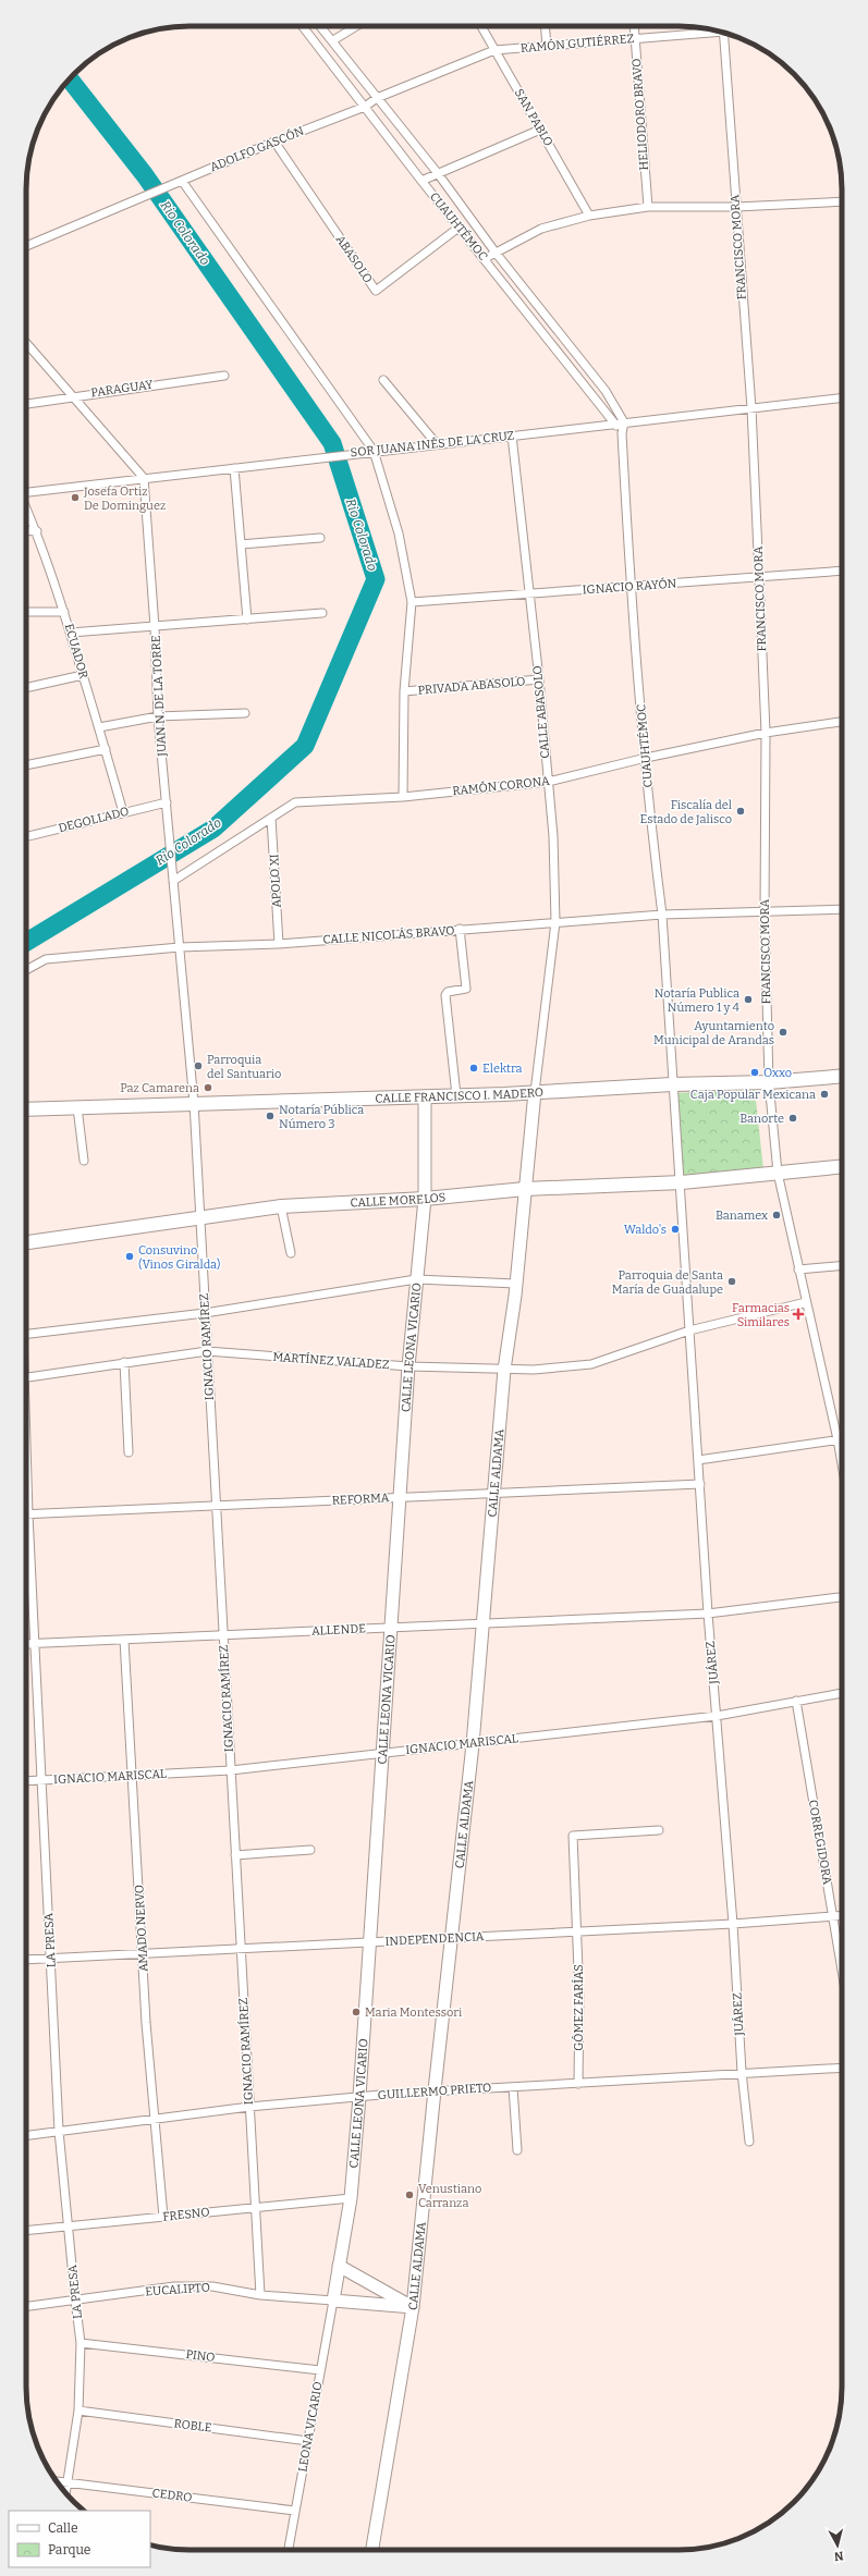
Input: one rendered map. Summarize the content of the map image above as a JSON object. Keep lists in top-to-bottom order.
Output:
{
  "streets": {
    "main road": [
      "CALLE FRANCISCO I. MADERO",
      "CALLE MORELOS",
      "CALLE LEONA VICARIO",
      "CALLE ALDAMA"
    ],
    "street": [
      "RAMÓN GUTIÉRREZ",
      "HELIODORO BRAVO",
      "SAN PABLO",
      "ADOLFO GASCÓN",
      "CUAUHTÉMOC",
      "FRANCISCO MORA",
      "ABASOLO",
      "PARAGUAY",
      "SOR JUANA INÉS DE LA CRUZ",
      "IGNACIO RAYÓN",
      "ECUADOR",
      "PRIVADA ABASOLO",
      "JUAN N. DE LA TORRE",
      "CALLE ABASOLO",
      "RAMÓN CORONA",
      "DEGOLLADO",
      "APOLO XI",
      "CALLE NICOLÁS BRAVO",
      "IGNACIO RAMÍREZ",
      "MARTÍNEZ VALADEZ",
      "REFORMA",
      "ALLENDE",
      "JUÁREZ",
      "IGNACIO MARISCAL",
      "CORREGIDORA",
      "AMADO NERVO",
      "INDEPENDENCIA",
      "LA PRESA",
      "GÓMEZ FARÍAS",
      "GUILLERMO PRIETO",
      "FRESNO",
      "EUCALIPTO",
      "PINO",
      "ROBLE",
      "LEONA VICARIO",
      "CEDRO"
    ]
  },
  "crossings": [
    ["RAMÓN GUTIÉRREZ", "HELIODORO BRAVO"],
    ["RAMÓN GUTIÉRREZ", "SAN PABLO"],
    ["RAMÓN GUTIÉRREZ", "ADOLFO GASCÓN"],
    ["SAN PABLO", "ADOLFO GASCÓN"],
    ["ADOLFO GASCÓN", "CUAUHTÉMOC"],
    ["ADOLFO GASCÓN", "ABASOLO"],
    ["CUAUHTÉMOC", "ABASOLO"],
    ["CUAUHTÉMOC", "SOR JUANA INÉS DE LA CRUZ"],
    ["CUAUHTÉMOC", "IGNACIO RAYÓN"],
    ["CUAUHTÉMOC", "RAMÓN CORONA"],
    ["CUAUHTÉMOC", "CALLE NICOLÁS BRAVO"],
    ["CUAUHTÉMOC", "CALLE FRANCISCO I. MADERO"],
    ["CUAUHTÉMOC", "CALLE MORELOS"],
    ["CUAUHTÉMOC", "JUÁREZ"],
    ["FRANCISCO MORA", "SOR JUANA INÉS DE LA CRUZ"],
    ["FRANCISCO MORA", "IGNACIO RAYÓN"],
    ["FRANCISCO MORA", "RAMÓN CORONA"],
    ["FRANCISCO MORA", "CALLE NICOLÁS BRAVO"],
    ["FRANCISCO MORA", "CALLE FRANCISCO I. MADERO"],
    ["FRANCISCO MORA", "CALLE MORELOS"],
    ["FRANCISCO MORA", "MARTÍNEZ VALADEZ"],
    ["SOR JUANA INÉS DE LA CRUZ", "JUAN N. DE LA TORRE"],
    ["SOR JUANA INÉS DE LA CRUZ", "CALLE ABASOLO"],
    ["IGNACIO RAYÓN", "CALLE ABASOLO"],
    ["ECUADOR", "DEGOLLADO"],
    ["PRIVADA ABASOLO", "CALLE ABASOLO"],
    ["JUAN N. DE LA TORRE", "RAMÓN CORONA"],
    ["JUAN N. DE LA TORRE", "DEGOLLADO"],
    ["JUAN N. DE LA TORRE", "CALLE NICOLÁS BRAVO"],
    ["JUAN N. DE LA TORRE", "CALLE FRANCISCO I. MADERO"],
    ["JUAN N. DE LA TORRE", "IGNACIO RAMÍREZ"],
    ["CALLE ABASOLO", "RAMÓN CORONA"],
    ["CALLE ABASOLO", "CALLE NICOLÁS BRAVO"],
    ["CALLE ABASOLO", "CALLE FRANCISCO I. MADERO"],
    ["CALLE ABASOLO", "CALLE ALDAMA"],
    ["RAMÓN CORONA", "APOLO XI"],
    ["APOLO XI", "CALLE NICOLÁS BRAVO"],
    ["CALLE FRANCISCO I. MADERO", "IGNACIO RAMÍREZ"],
    ["CALLE FRANCISCO I. MADERO", "CALLE LEONA VICARIO"],
    ["CALLE FRANCISCO I. MADERO", "CALLE ALDAMA"],
    ["CALLE MORELOS", "IGNACIO RAMÍREZ"],
    ["CALLE MORELOS", "CALLE LEONA VICARIO"],
    ["CALLE MORELOS", "CALLE ALDAMA"],
    ["CALLE MORELOS", "JUÁREZ"],
    ["IGNACIO RAMÍREZ", "MARTÍNEZ VALADEZ"],
    ["IGNACIO RAMÍREZ", "REFORMA"],
    ["IGNACIO RAMÍREZ", "ALLENDE"],
    ["IGNACIO RAMÍREZ", "IGNACIO MARISCAL"],
    ["IGNACIO RAMÍREZ", "INDEPENDENCIA"],
    ["IGNACIO RAMÍREZ", "GUILLERMO PRIETO"],
    ["IGNACIO RAMÍREZ", "FRESNO"],
    ["IGNACIO RAMÍREZ", "EUCALIPTO"],
    ["CALLE LEONA VICARIO", "MARTÍNEZ VALADEZ"],
    ["CALLE LEONA VICARIO", "REFORMA"],
    ["CALLE LEONA VICARIO", "ALLENDE"],
    ["CALLE LEONA VICARIO", "IGNACIO MARISCAL"],
    ["CALLE LEONA VICARIO", "INDEPENDENCIA"],
    ["CALLE LEONA VICARIO", "GUILLERMO PRIETO"],
    ["CALLE LEONA VICARIO", "FRESNO"],
    ["CALLE LEONA VICARIO", "EUCALIPTO"],
    ["CALLE LEONA VICARIO", "LEONA VICARIO"],
    ["MARTÍNEZ VALADEZ", "CALLE ALDAMA"],
    ["MARTÍNEZ VALADEZ", "JUÁREZ"],
    ["CALLE ALDAMA", "REFORMA"],
    ["CALLE ALDAMA", "ALLENDE"],
    ["CALLE ALDAMA", "IGNACIO MARISCAL"],
    ["CALLE ALDAMA", "INDEPENDENCIA"],
    ["CALLE ALDAMA", "GUILLERMO PRIETO"],
    ["REFORMA", "JUÁREZ"],
    ["ALLENDE", "JUÁREZ"],
    ["ALLENDE", "AMADO NERVO"],
    ["ALLENDE", "LA PRESA"],
    ["JUÁREZ", "IGNACIO MARISCAL"],
    ["JUÁREZ", "INDEPENDENCIA"],
    ["JUÁREZ", "GUILLERMO PRIETO"],
    ["IGNACIO MARISCAL", "CORREGIDORA"],
    ["IGNACIO MARISCAL", "AMADO NERVO"],
    ["IGNACIO MARISCAL", "LA PRESA"],
    ["CORREGIDORA", "INDEPENDENCIA"],
    ["AMADO NERVO", "INDEPENDENCIA"],
    ["AMADO NERVO", "GUILLERMO PRIETO"],
    ["AMADO NERVO", "FRESNO"],
    ["INDEPENDENCIA", "LA PRESA"],
    ["INDEPENDENCIA", "GÓMEZ FARÍAS"],
    ["LA PRESA", "GUILLERMO PRIETO"],
    ["LA PRESA", "FRESNO"],
    ["LA PRESA", "EUCALIPTO"],
    ["LA PRESA", "PINO"],
    ["LA PRESA", "ROBLE"],
    ["LA PRESA", "CEDRO"],
    ["GÓMEZ FARÍAS", "GUILLERMO PRIETO"],
    ["EUCALIPTO", "LEONA VICARIO"],
    ["PINO", "LEONA VICARIO"],
    ["ROBLE", "LEONA VICARIO"],
    ["LEONA VICARIO", "CEDRO"]
  ],
  "water": ["Rio Colorado"],
  "places": {
    "other": [
      "Josefa Ortiz De Dominguez",
      "Fiscalía del Estado de Jalisco",
      "Notaría Publica Número 1 y 4",
      "Ayuntamiento Municipal de Arandas",
      "Parroquia del Santuario",
      "Elektra",
      "Oxxo",
      "Paz Camarena",
      "Caja Popular Mexicana",
      "Notaría Pública Número 3",
      "Banorte",
      "Banamex",
      "Waldo's",
      "Consuvino (Vinos Giralda)",
      "Parroquia de Santa María de Guadalupe",
      "Maria Montessori",
      "Venustiano Carranza"
    ],
    "health": ["Farmacias Similares"]
  },
  "legend": ["Calle", "Parque"],
  "north": "bottom"
}
